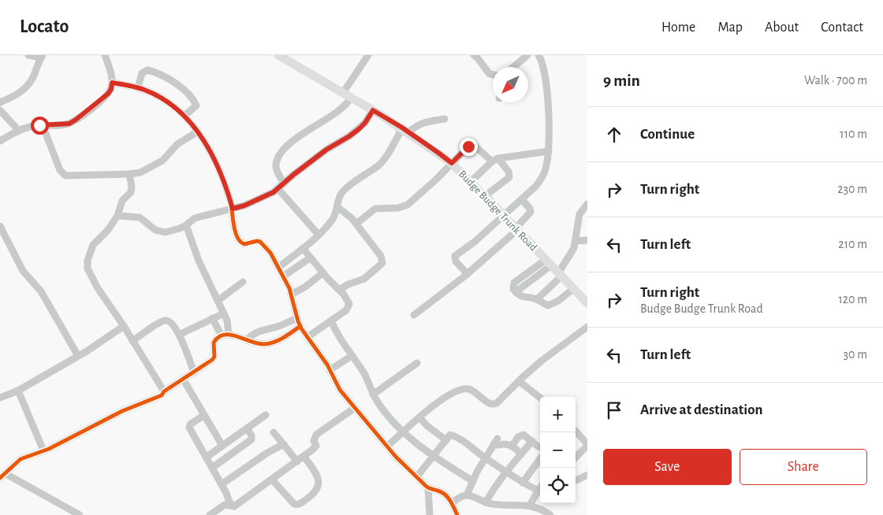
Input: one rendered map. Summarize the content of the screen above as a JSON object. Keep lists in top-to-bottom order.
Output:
{
  "streets": {
    "main road": ["Budge Budge Trunk Road"]
  },
  "north": "bottom left",
  "page": {
    "header": "Locato",
    "nav": [
      "Home",
      "Map",
      "About",
      "Contact"
    ],
    "heading": ["9 min", "Walk · 700 m"],
    "list": [
      ["Continue", "110 m"],
      ["Turn right", "230 m"],
      ["Turn left", "210 m"],
      ["Turn right", "Budge Budge Trunk Road", "120 m"],
      ["Turn left", "30 m"],
      "Arrive at destination"
    ],
    "map_buttons": ["+", "−"],
    "buttons": ["Save", "Share"]
  }
}
